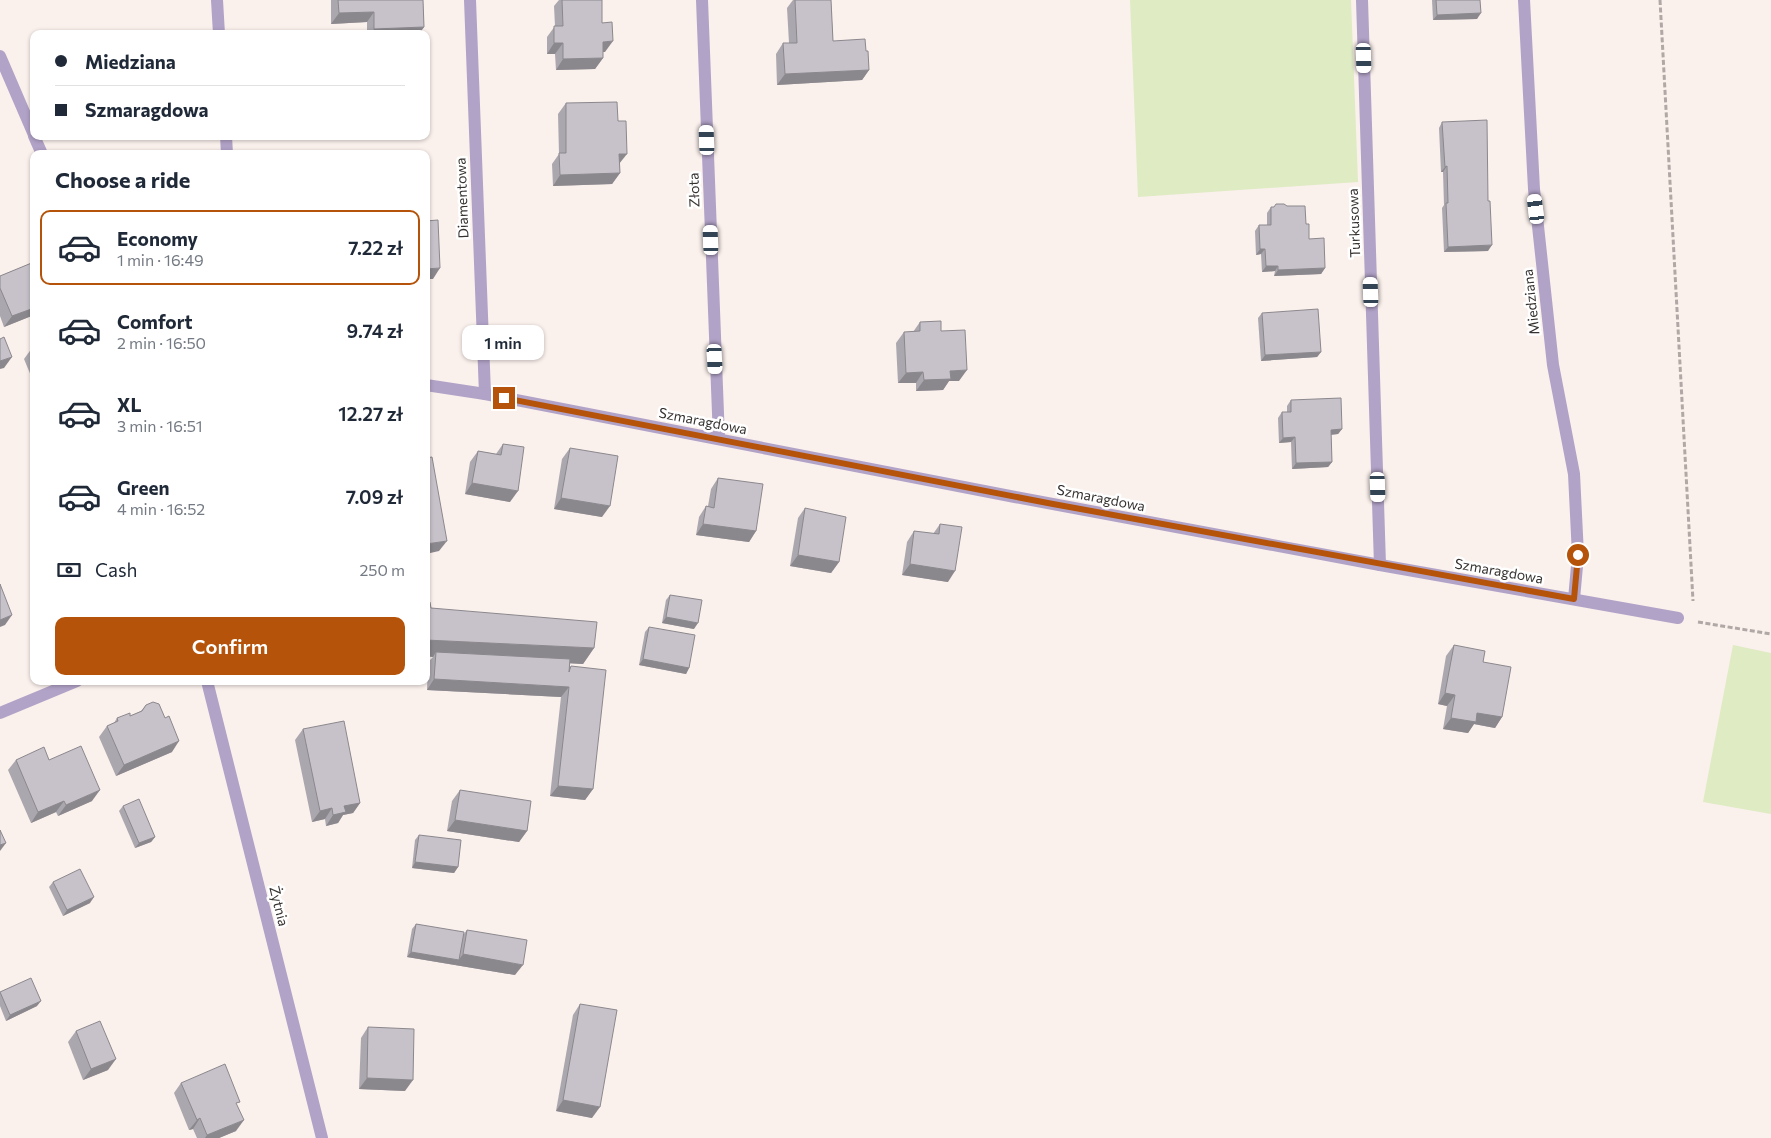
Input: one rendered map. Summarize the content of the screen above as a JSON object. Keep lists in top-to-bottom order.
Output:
{
  "streets": {
    "street": [
      "Złota",
      "Diamentowa",
      "Turkusowa",
      "Miedziana",
      "Szmaragdowa",
      "Żytnia"
    ]
  },
  "crossings": [
    ["Złota", "Szmaragdowa"],
    ["Diamentowa", "Szmaragdowa"],
    ["Turkusowa", "Szmaragdowa"],
    ["Miedziana", "Szmaragdowa"]
  ],
  "page": {
    "banner": ["Miedziana", "Szmaragdowa"],
    "heading": "Choose a ride",
    "list": [
      {
        "name": "Economy",
        "note": "1 min · 16:49",
        "value": "7.22 zł"
      },
      {
        "name": "Comfort",
        "note": "2 min · 16:50",
        "value": "9.74 zł"
      },
      {
        "name": "XL",
        "note": "3 min · 16:51",
        "value": "12.27 zł"
      },
      {
        "name": "Green",
        "note": "4 min · 16:52",
        "value": "7.09 zł"
      }
    ],
    "bubble": "1 min",
    "pay": ["Cash", "250 m"],
    "buttons": "Confirm"
  }
}
